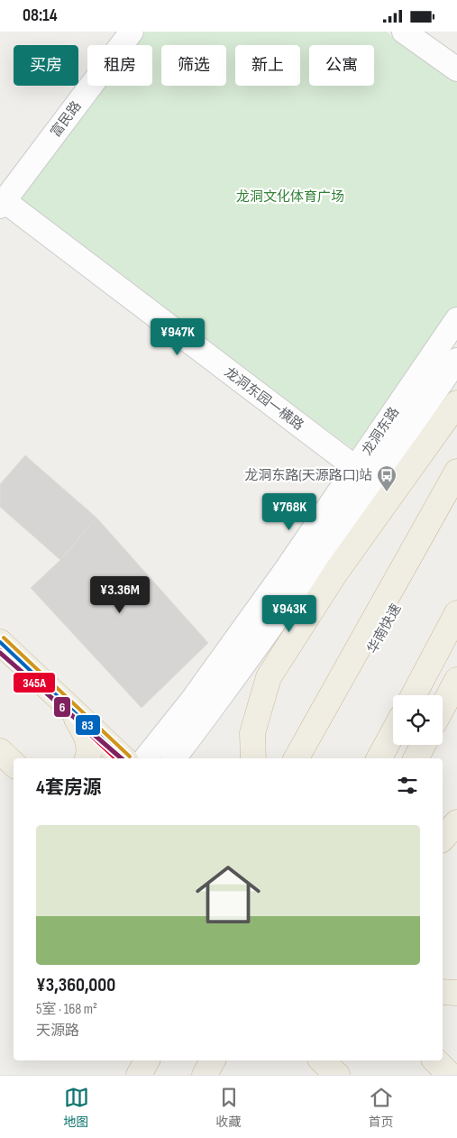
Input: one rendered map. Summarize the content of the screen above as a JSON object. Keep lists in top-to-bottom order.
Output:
{
  "streets": {
    "highway": ["华南快速"],
    "street": ["富民路", "龙洞东园一横路", "龙洞东路"]
  },
  "crossings": [
    ["富民路", "龙洞东园一横路"],
    ["龙洞东园一横路", "龙洞东路"]
  ],
  "parks": ["龙洞文化体育广场"],
  "places": {
    "bus stop": ["龙洞东路(天源路口)站"]
  },
  "lines": ["transit line 83", "transit line 345A", "transit line 6"],
  "page": {
    "status": "08:14",
    "chip": [
      "买房",
      "租房",
      "筛选",
      "新上",
      "公寓"
    ],
    "price": [
      "¥947K",
      "¥768K",
      "¥3.36M",
      "¥943K"
    ],
    "heading": "4套房源",
    "list": [
      {
        "name": "¥3,360,000",
        "note": "5室 · 168 m² · 天源路"
      }
    ],
    "tabs": ["地图", "收藏", "首页"]
  }
}
